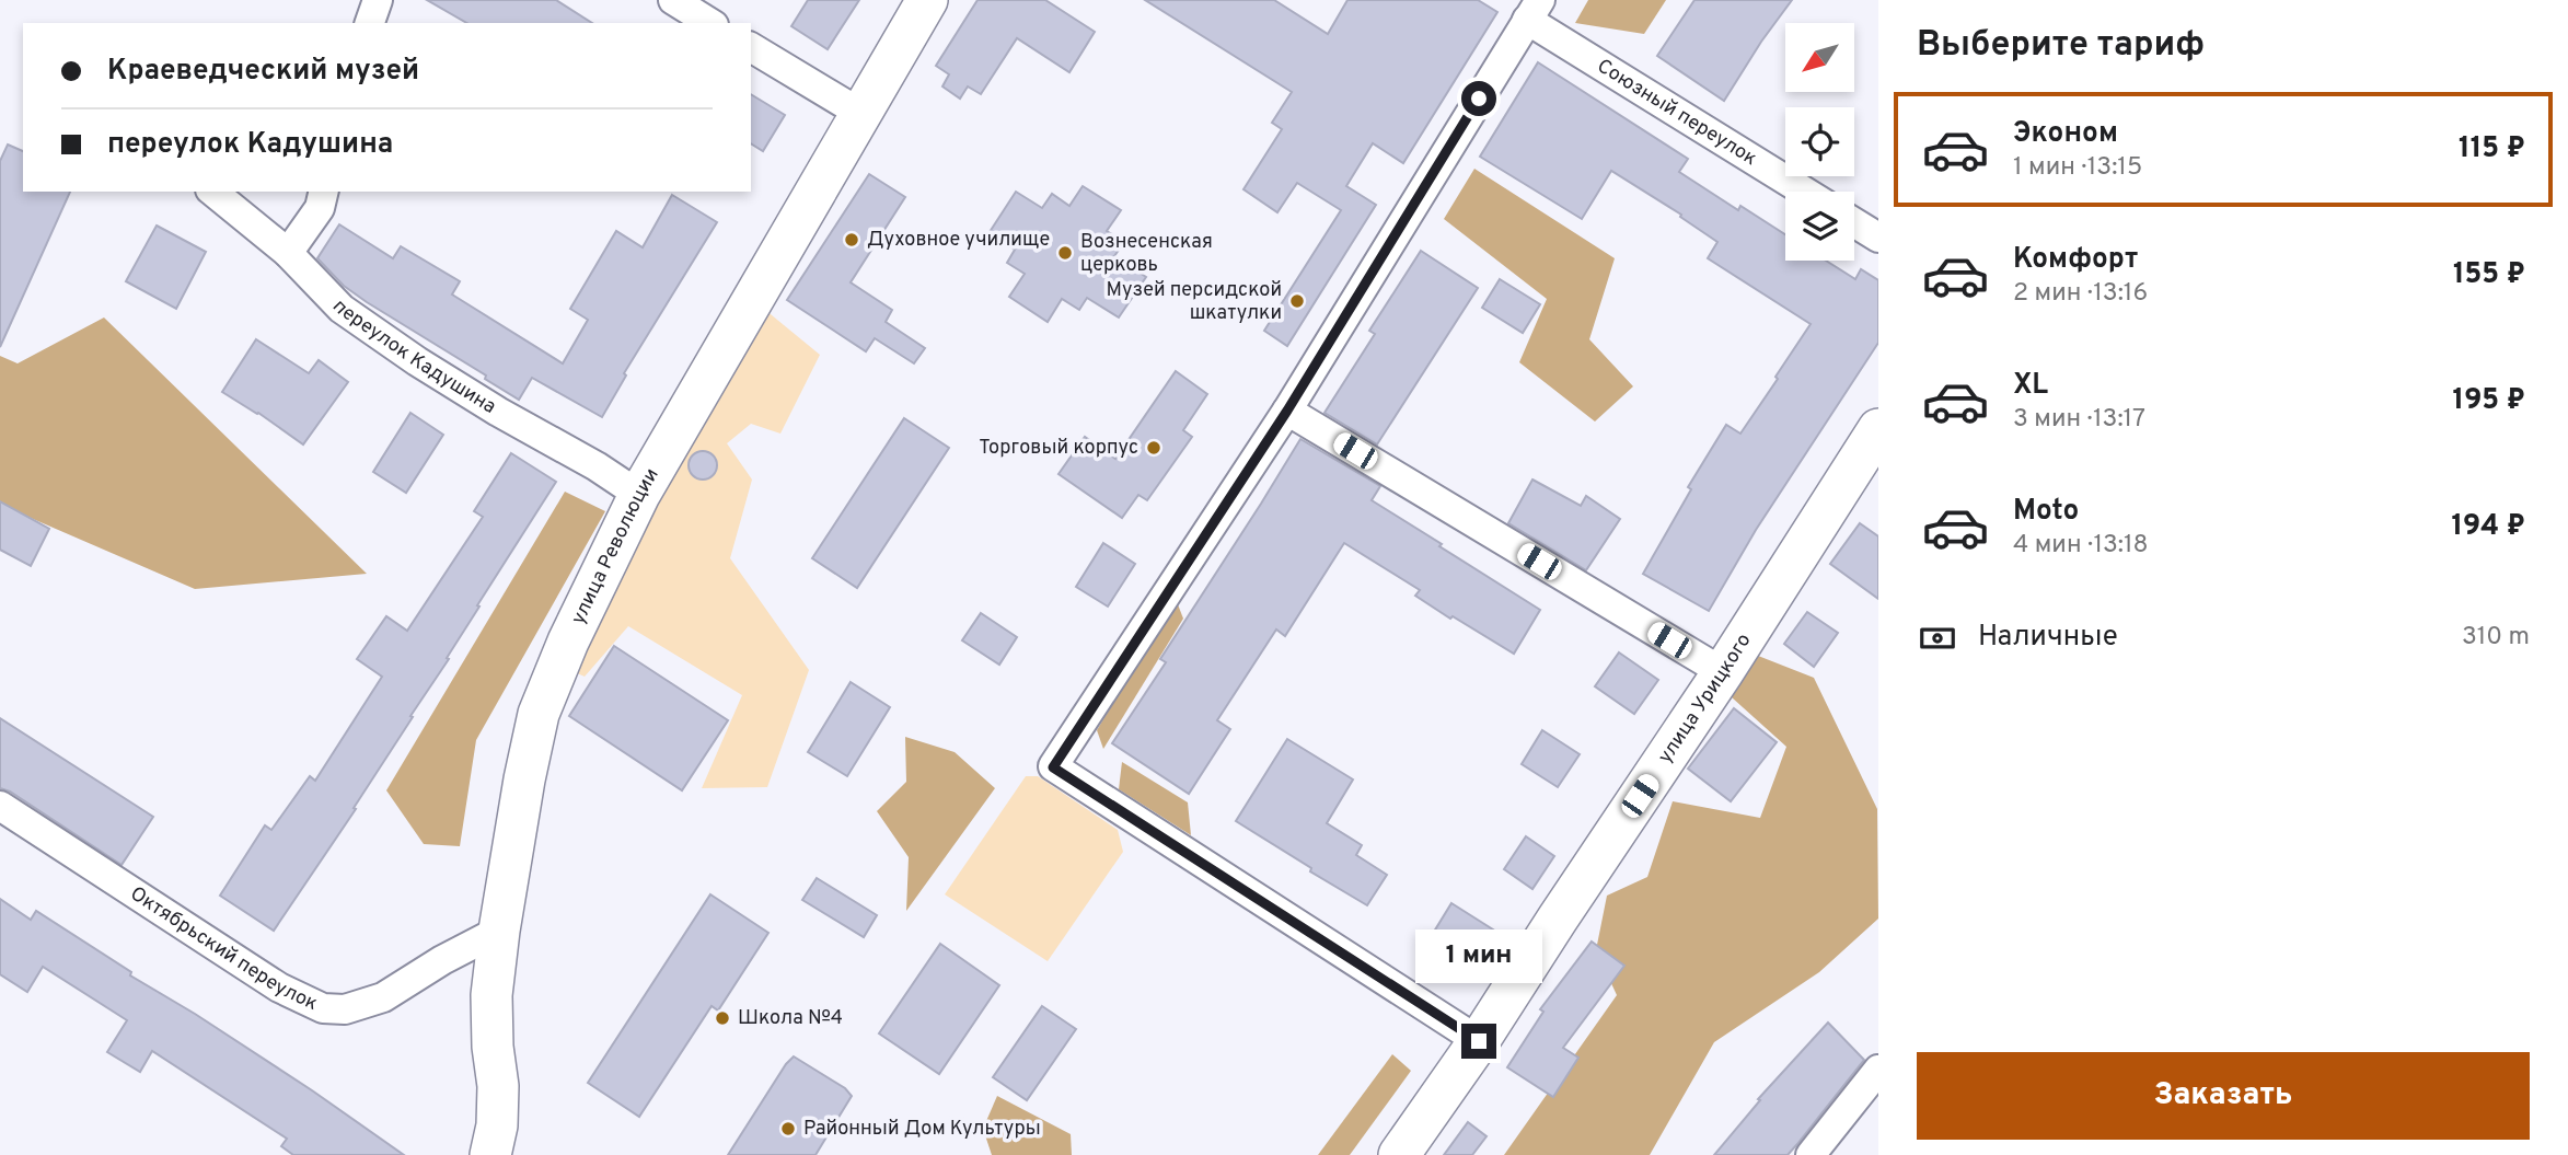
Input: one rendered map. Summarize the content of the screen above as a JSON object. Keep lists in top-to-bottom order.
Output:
{
  "streets": {
    "main road": ["улица Революции", "улица Урицкого"],
    "street": ["Союзный переулок", "переулок Кадушина", "Октябрьский переулок"]
  },
  "crossings": [
    ["переулок Кадушина", "улица Революции"],
    ["улица Революции", "Октябрьский переулок"]
  ],
  "places": [
    "Духовное училище",
    "Вознесенская церковь",
    "Музей персидской шкатулки",
    "Торговый корпус",
    "Школа №4",
    "Районный Дом Культуры"
  ],
  "north": "bottom left",
  "page": {
    "heading": "Выберите тариф",
    "banner": ["Краеведческий музей", "переулок Кадушина"],
    "list": [
      {
        "name": "Эконом",
        "note": "1 мин · 13:15",
        "value": "115 ₽"
      },
      {
        "name": "Комфорт",
        "note": "2 мин · 13:16",
        "value": "155 ₽"
      },
      {
        "name": "XL",
        "note": "3 мин · 13:17",
        "value": "195 ₽"
      },
      {
        "name": "Moto",
        "note": "4 мин · 13:18",
        "value": "194 ₽"
      }
    ],
    "pay": ["Наличные", "310 m"],
    "bubble": "1 мин",
    "buttons": "Заказать"
  }
}
